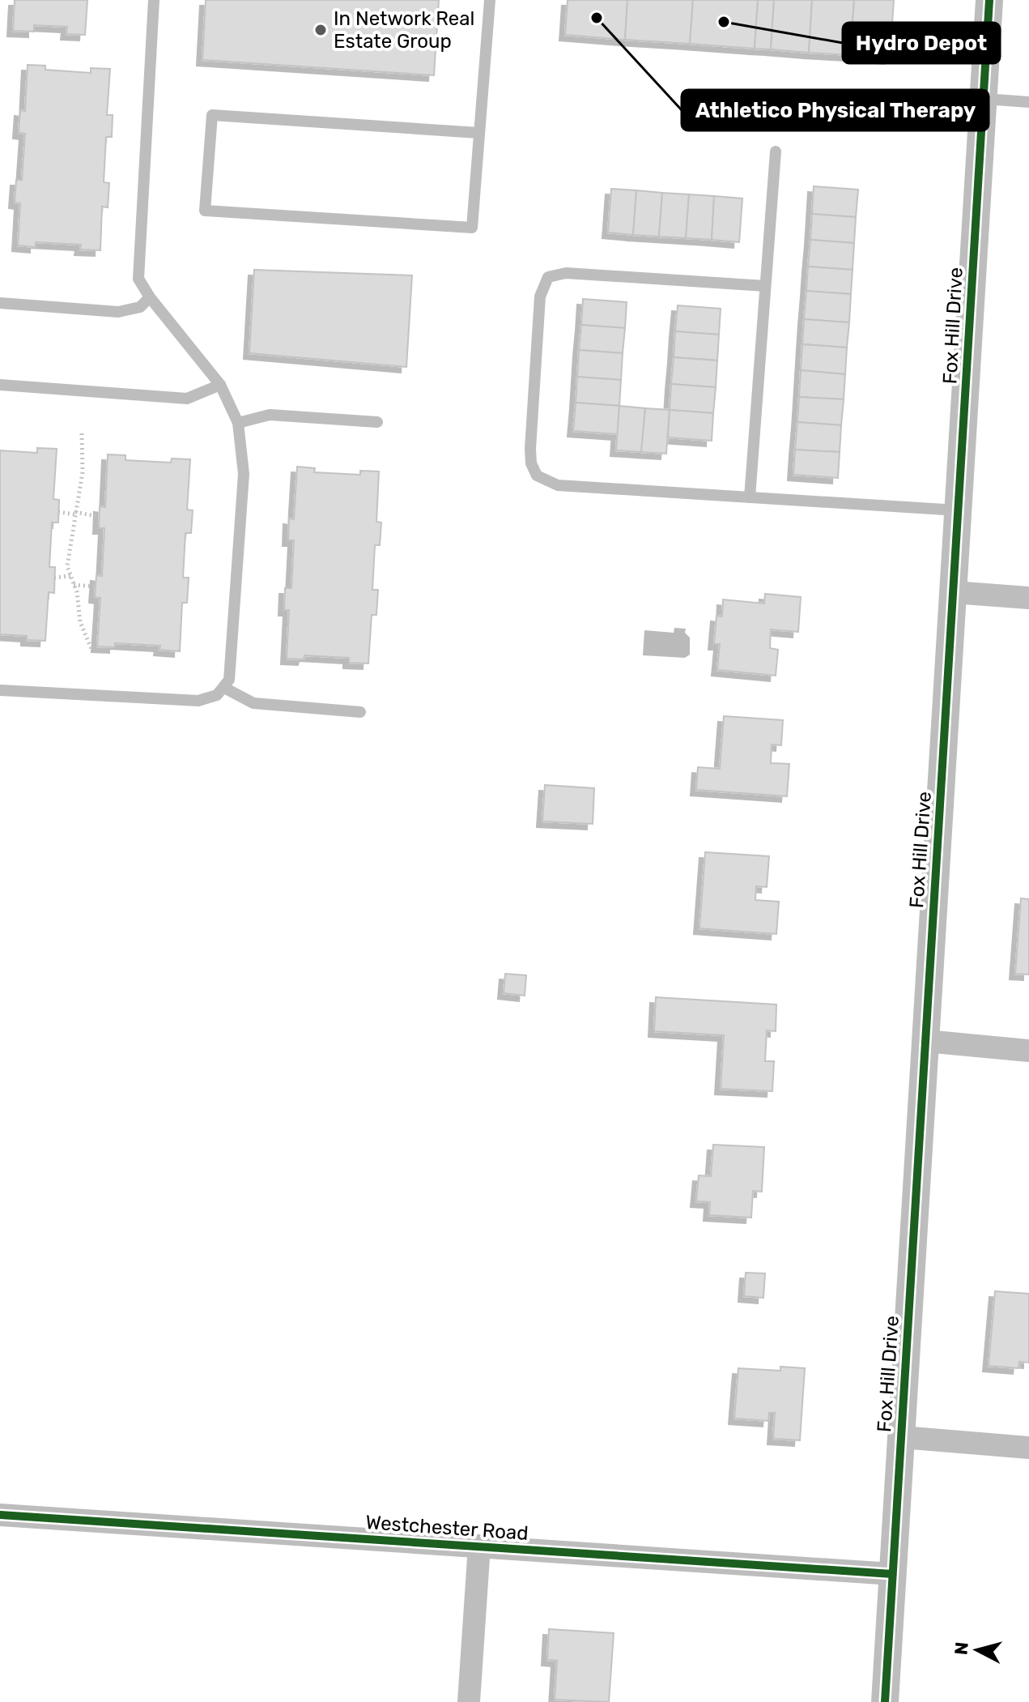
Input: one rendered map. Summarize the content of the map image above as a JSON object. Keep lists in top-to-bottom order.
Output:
{
  "streets": {
    "street": ["Fox Hill Drive", "Westchester Road"]
  },
  "crossings": [
    ["Fox Hill Drive", "Westchester Road"]
  ],
  "places": ["Athletico Physical Therapy", "Hydro Depot", "In Network Real Estate Group"],
  "north": "left"
}
